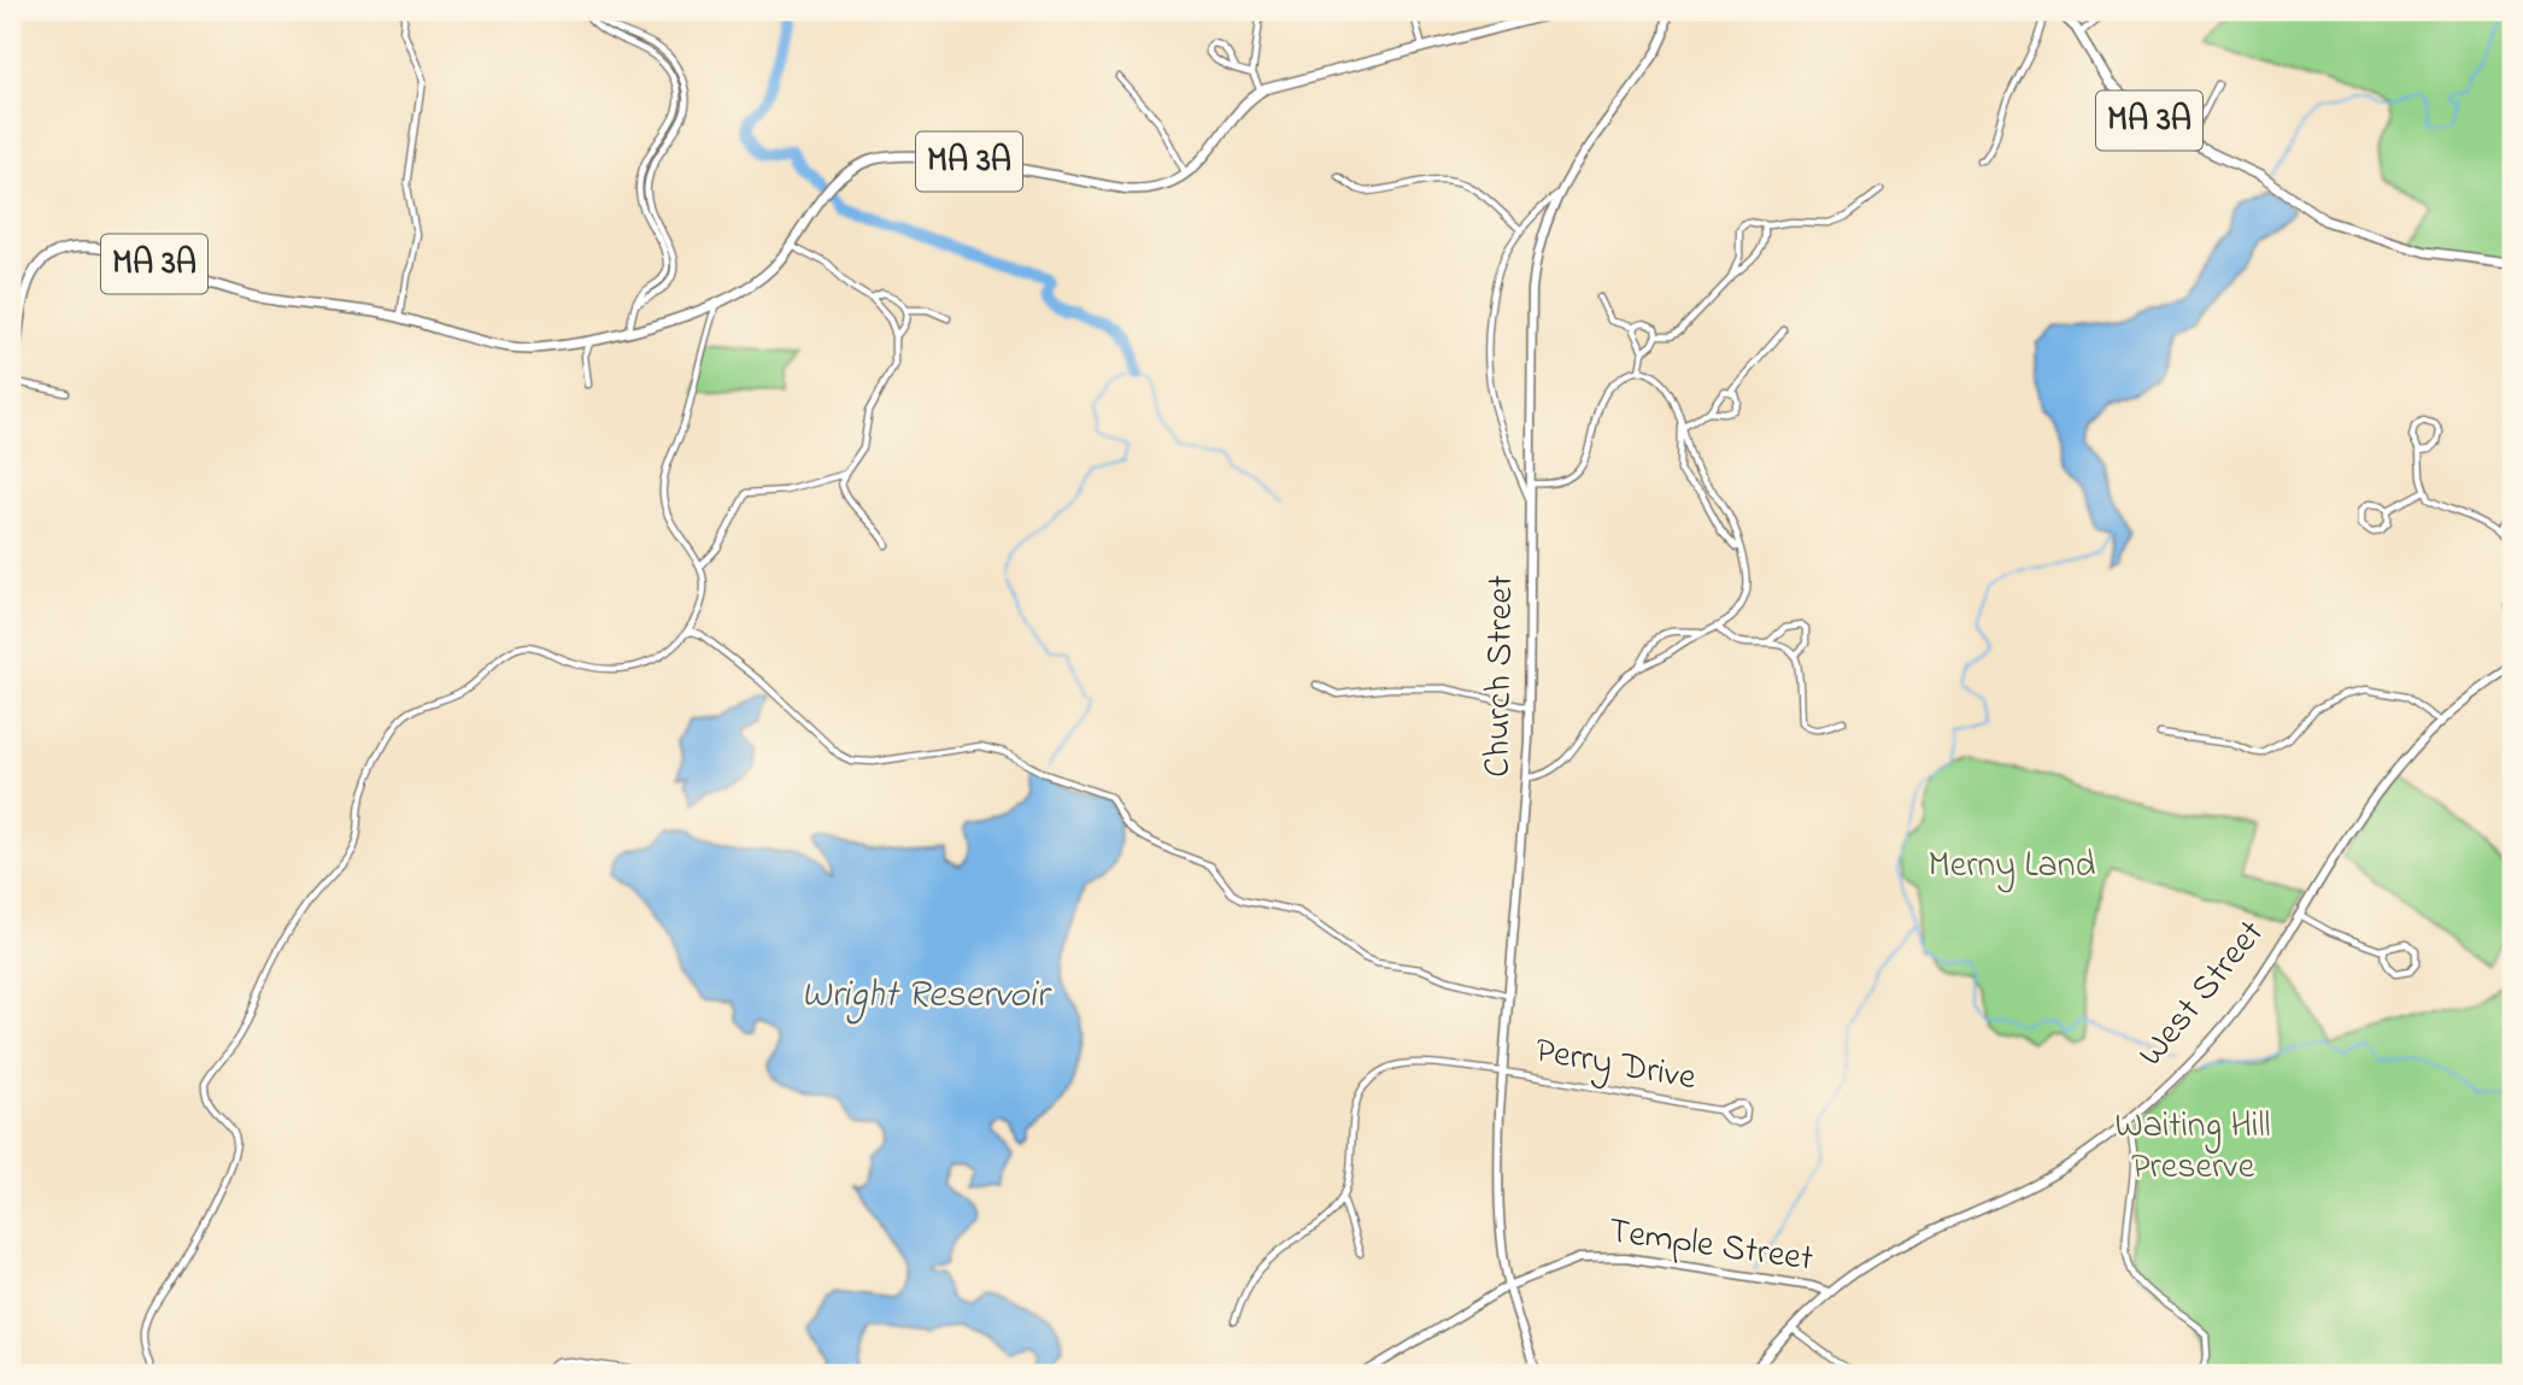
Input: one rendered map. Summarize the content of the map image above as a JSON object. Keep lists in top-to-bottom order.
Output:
{
  "streets": {
    "main road": [
      "MA 3A",
      "Church Street",
      "West Street",
      "Temple Street"
    ],
    "street": ["Perry Drive"]
  },
  "crossings": [
    ["Church Street", "Perry Drive"],
    ["Church Street", "Temple Street"],
    ["West Street", "Temple Street"]
  ],
  "water": ["Wright Reservoir"],
  "parks": ["Merny Land", "Waiting Hill Preserve"]
}
